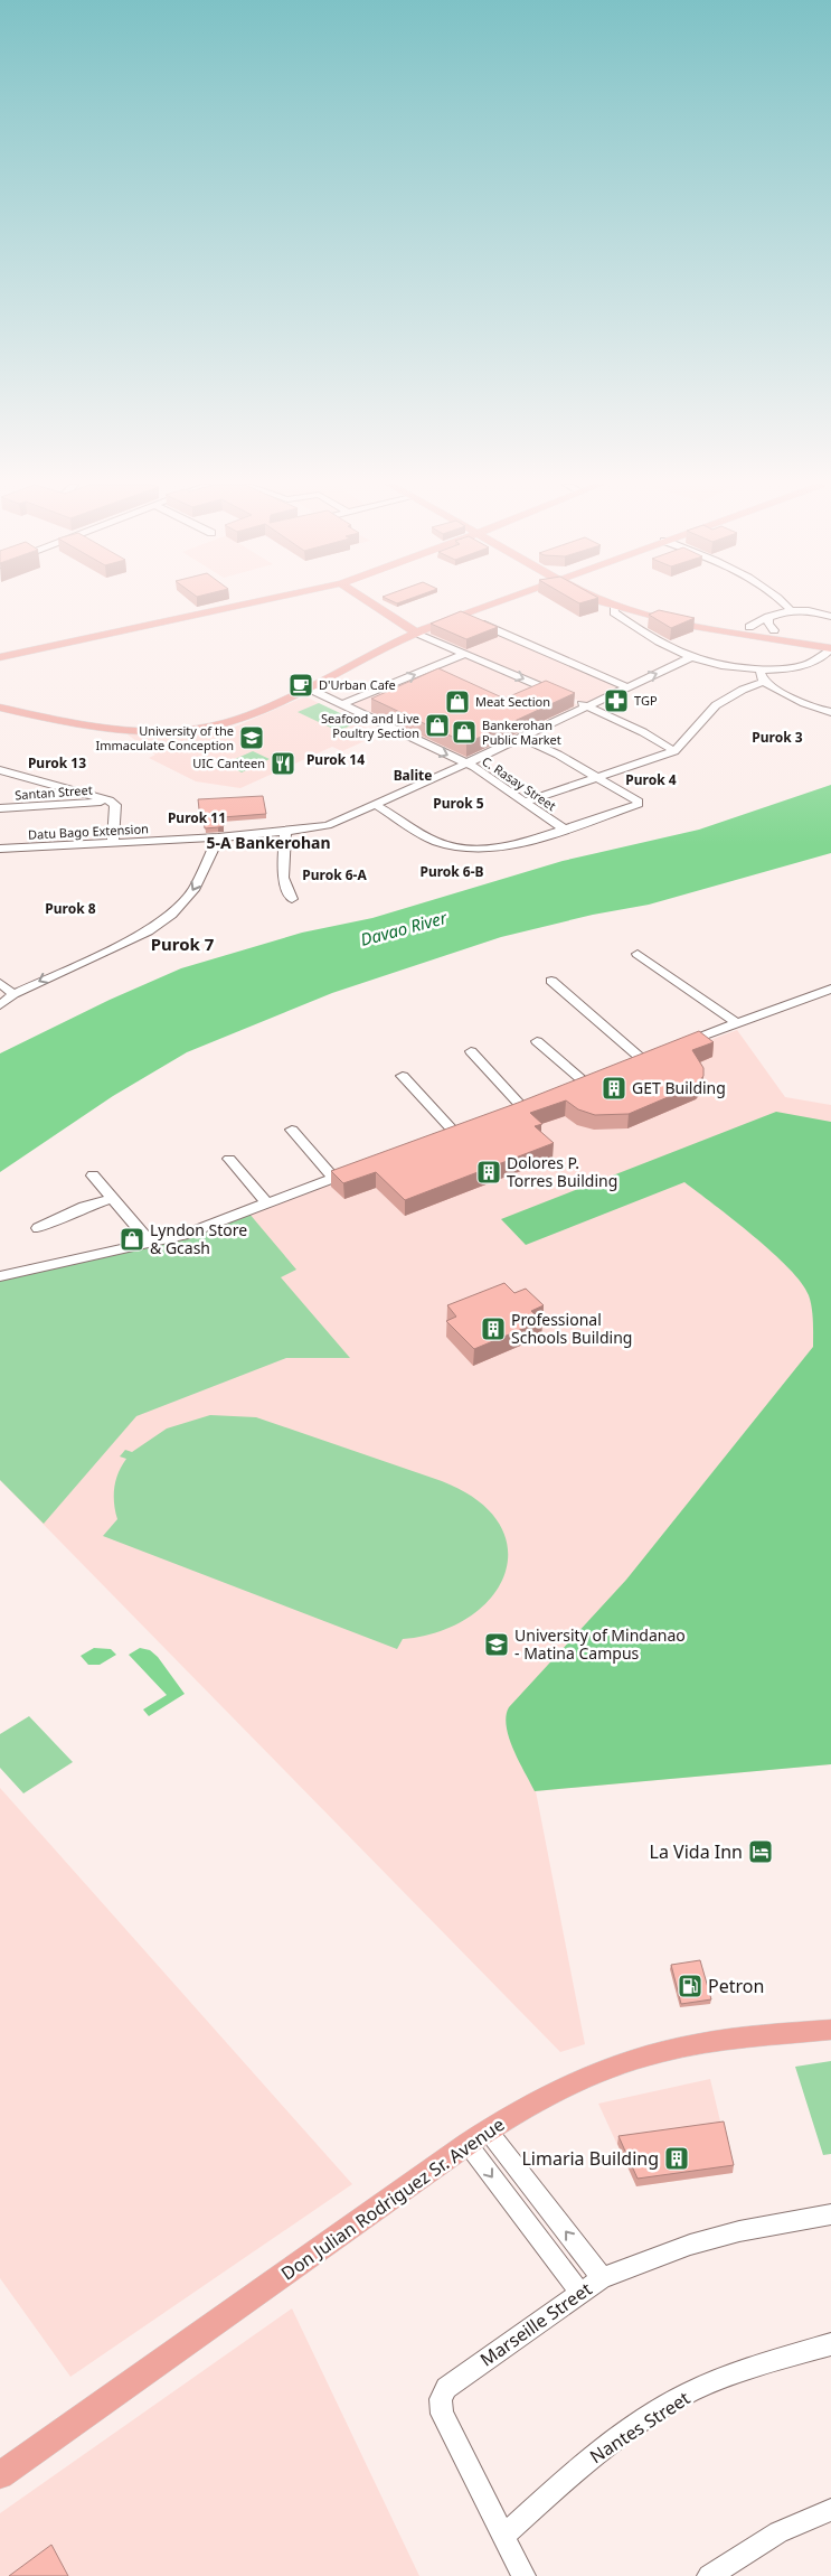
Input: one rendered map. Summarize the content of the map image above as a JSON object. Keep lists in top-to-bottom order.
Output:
{
  "streets": {
    "main road": ["Don Julian Rodriguez Sr. Avenue"],
    "street": [
      "C. Rasay Street",
      "Santan Street",
      "Datu Bago Extension",
      "Marseille Street",
      "Nantes Street"
    ]
  },
  "crossings": [
    ["C. Rasay Street", "Datu Bago Extension"],
    ["Marseille Street", "Nantes Street"]
  ],
  "districts": [
    "Purok 3",
    "Purok 14",
    "Purok 13",
    "Balite",
    "Purok 4",
    "Purok 5",
    "Purok 11",
    "5-A Bankerohan",
    "Purok 6-B",
    "Purok 6-A",
    "Purok 8",
    "Purok 7"
  ],
  "water": ["Davao River"],
  "places": {
    "cafe": ["D'Urban Cafe"],
    "pharmacy": ["TGP"],
    "shop": [
      "Meat Section",
      "Seafood and Live Poultry Section",
      "Bankerohan Public Market",
      "Lyndon Store & Gcash"
    ],
    "school or university": ["University of the Immaculate Conception", "University of Mindanao - Matina Campus"],
    "restaurant": ["UIC Canteen"],
    "building": [
      "GET Building",
      "Dolores P. Torres Building",
      "Professional Schools Building",
      "Limaria Building"
    ],
    "hotel": ["La Vida Inn"],
    "fuel station": ["Petron"]
  }
}
